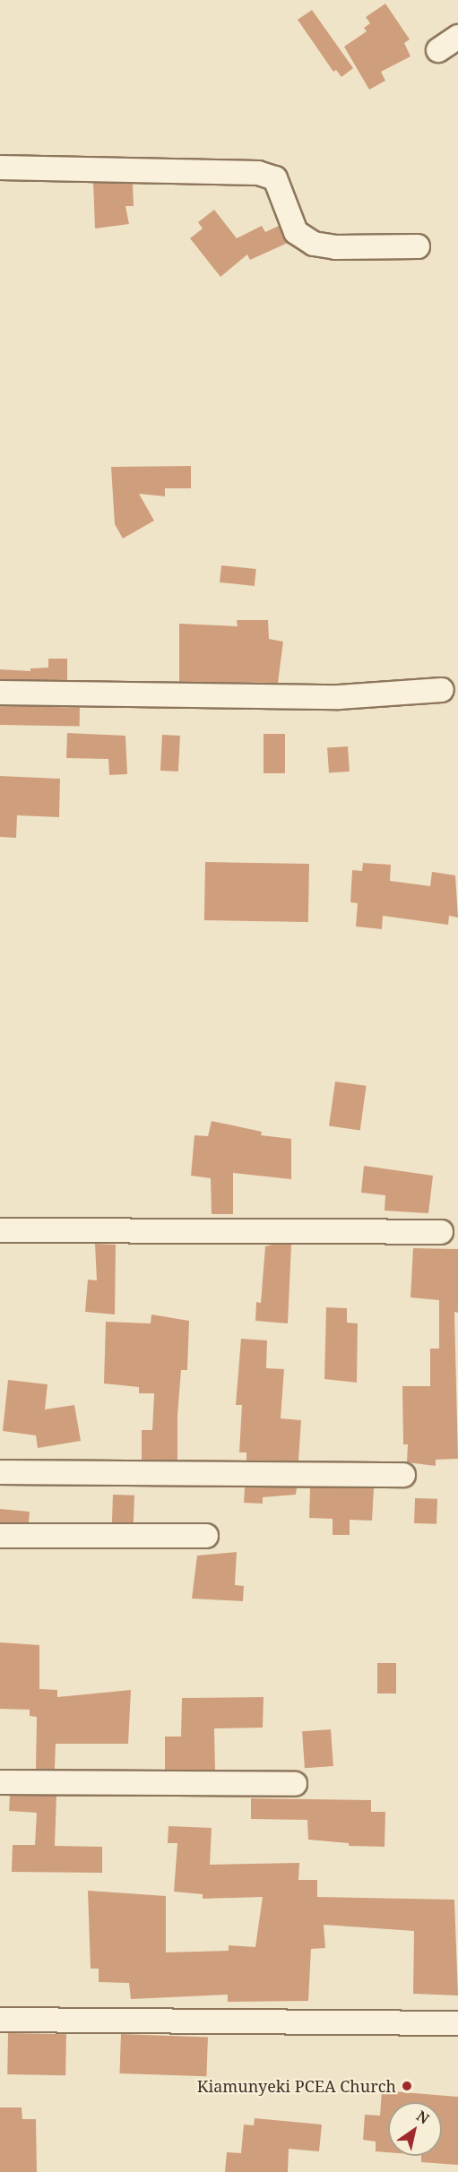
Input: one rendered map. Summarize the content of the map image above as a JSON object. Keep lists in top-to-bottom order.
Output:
{
  "places": ["Kiamunyeki PCEA Church"],
  "north": "top right"
}
